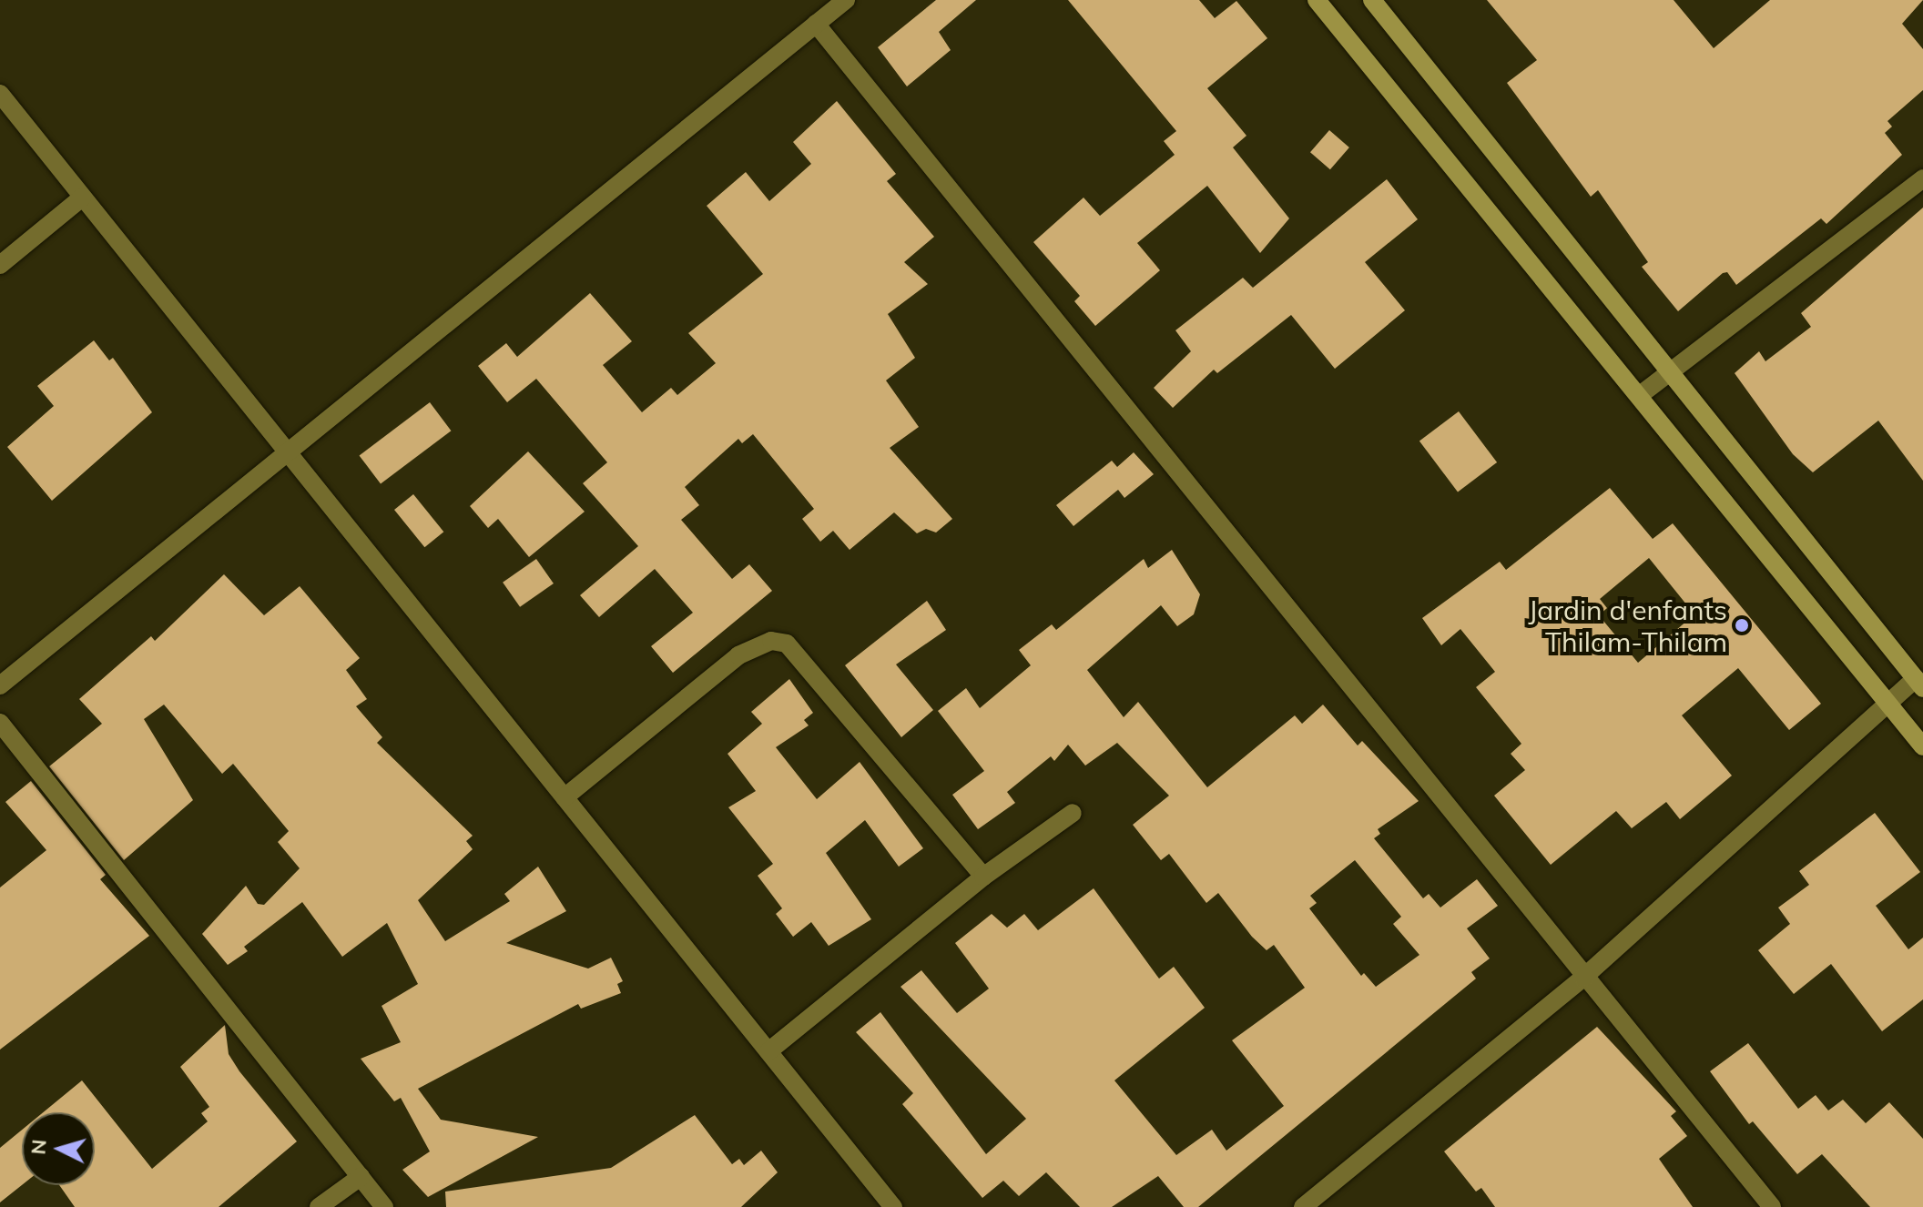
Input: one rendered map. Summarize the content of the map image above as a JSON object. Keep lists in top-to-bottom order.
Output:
{
  "places": ["Jardin d'enfants Thilam-Thilam"],
  "north": "left"
}
